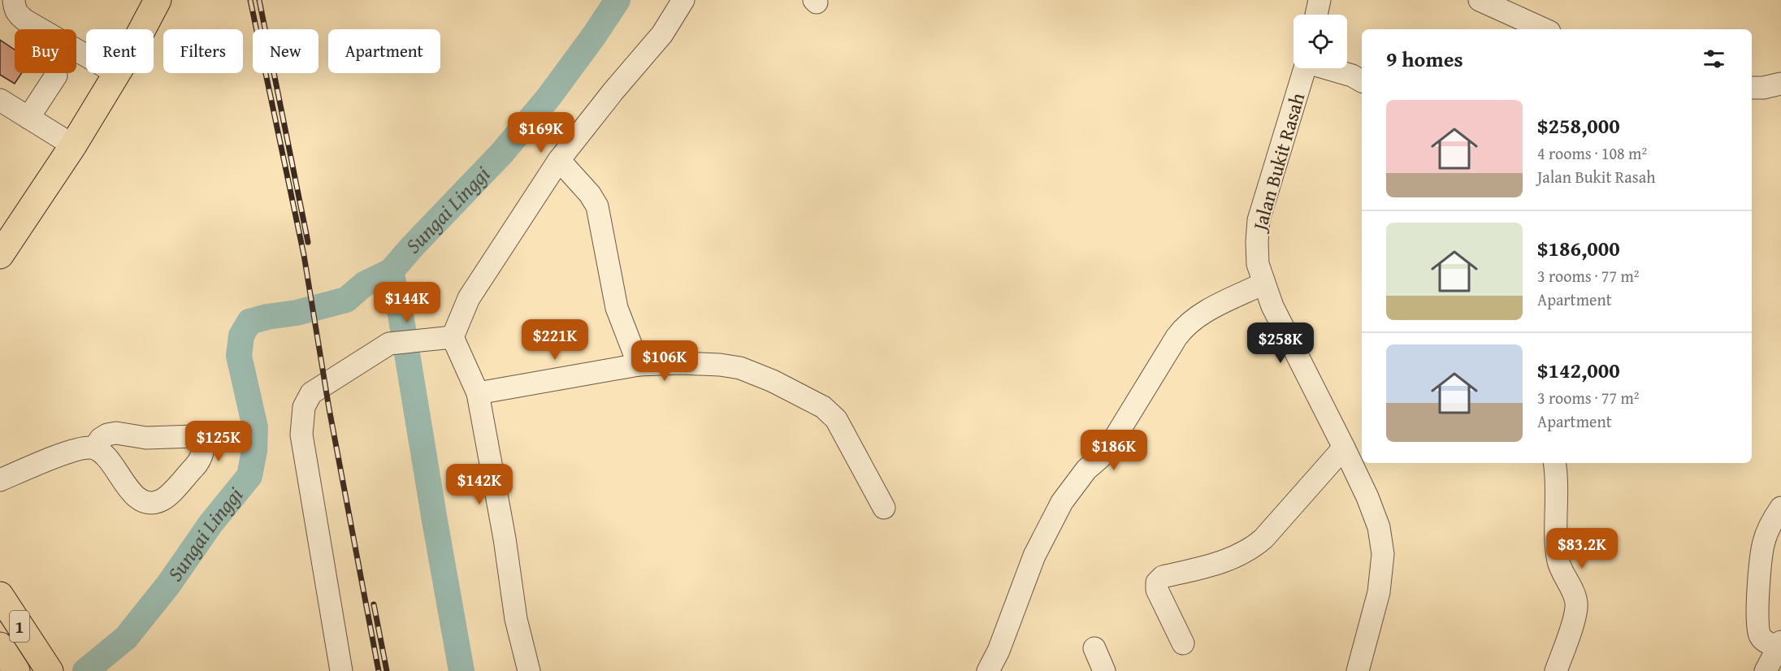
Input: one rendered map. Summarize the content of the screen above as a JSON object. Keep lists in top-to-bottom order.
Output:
{
  "streets": {
    "main road": ["1"],
    "street": ["Jalan Bukit Rasah"]
  },
  "water": ["Sungai Linggi"],
  "page": {
    "chip": [
      "Buy",
      "Rent",
      "Filters",
      "New",
      "Apartment"
    ],
    "heading": "9 homes",
    "list": [
      {
        "name": "$258,000",
        "note": "4 rooms · 108 m² · Jalan Bukit Rasah"
      },
      {
        "name": "$186,000",
        "note": "3 rooms · 77 m² · Apartment"
      },
      {
        "name": "$142,000",
        "note": "3 rooms · 77 m² · Apartment"
      }
    ],
    "price": [
      "$169K",
      "$144K",
      "$221K",
      "$258K",
      "$106K",
      "$125K",
      "$186K",
      "$142K",
      "$83.2K"
    ]
  }
}
